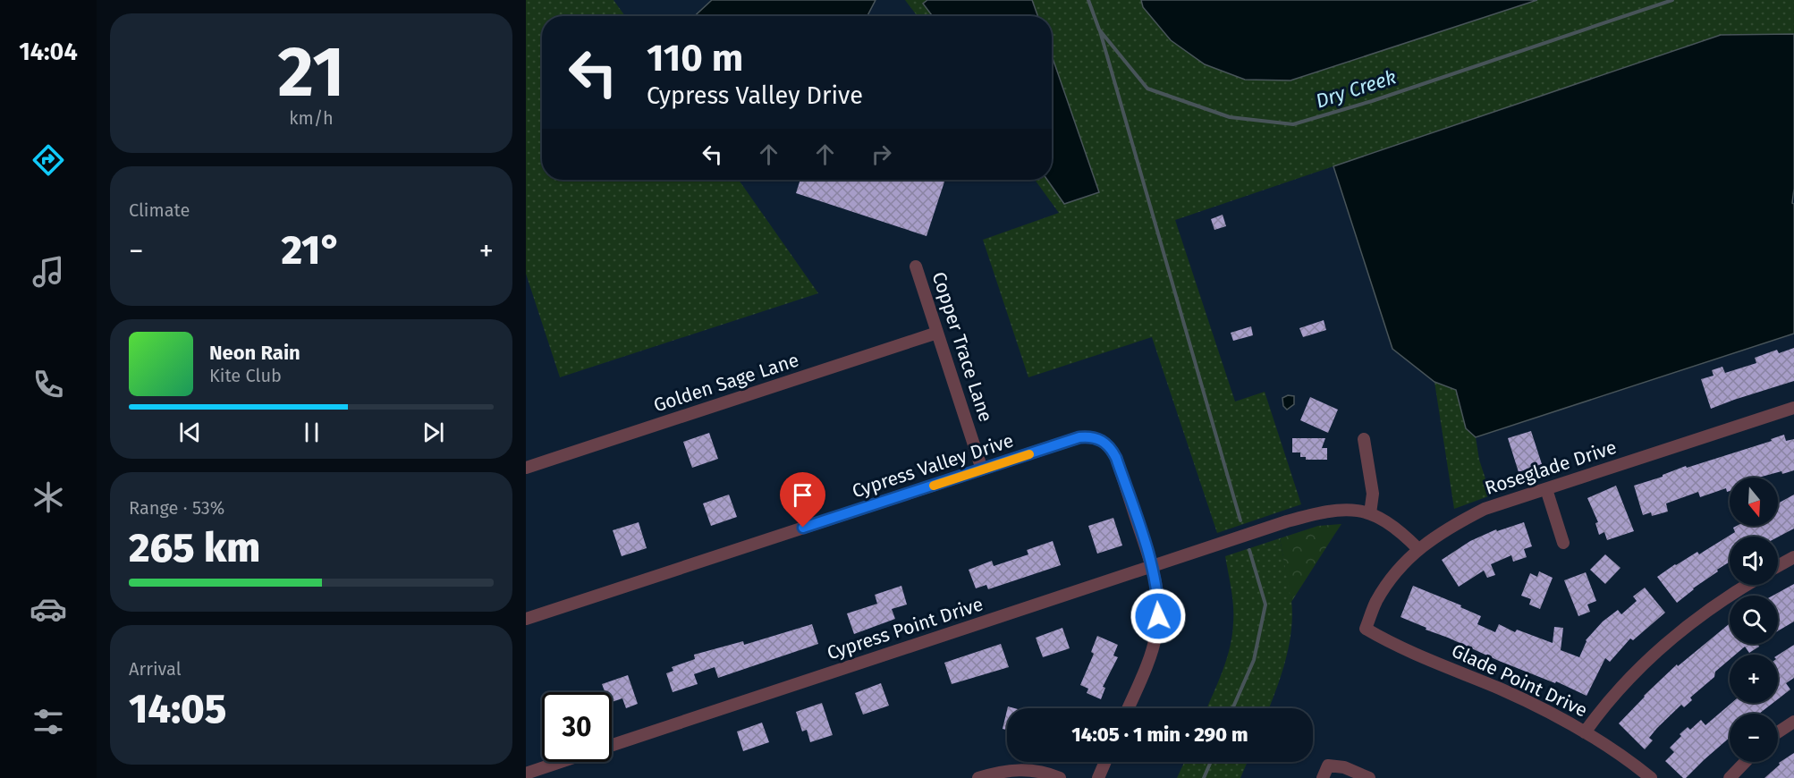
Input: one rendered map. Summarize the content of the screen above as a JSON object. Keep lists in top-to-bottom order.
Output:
{
  "streets": {
    "street": [
      "Copper Trace Lane",
      "Golden Sage Lane",
      "Cypress Valley Drive",
      "Roseglade Drive",
      "Cypress Point Drive",
      "Glade Point Drive"
    ]
  },
  "crossings": [
    ["Copper Trace Lane", "Golden Sage Lane"],
    ["Copper Trace Lane", "Cypress Valley Drive"],
    ["Cypress Valley Drive", "Cypress Point Drive"],
    ["Roseglade Drive", "Glade Point Drive"]
  ],
  "water": ["Dry Creek"],
  "north": "bottom",
  "page": {
    "tabs": "14:04",
    "tile": [
      ["21", "km/h"],
      "Climate",
      ["Range · 53%", "265 km"],
      ["Arrival", "14:05"]
    ],
    "turn": ["110 m", "Cypress Valley Drive"],
    "heat": ["−", "21°", "+"],
    "song": ["Neon Rain", "Kite Club"],
    "map_buttons": ["+", "−"],
    "limit": "30",
    "trip": "14:05 · 1 min · 290 m"
  }
}
